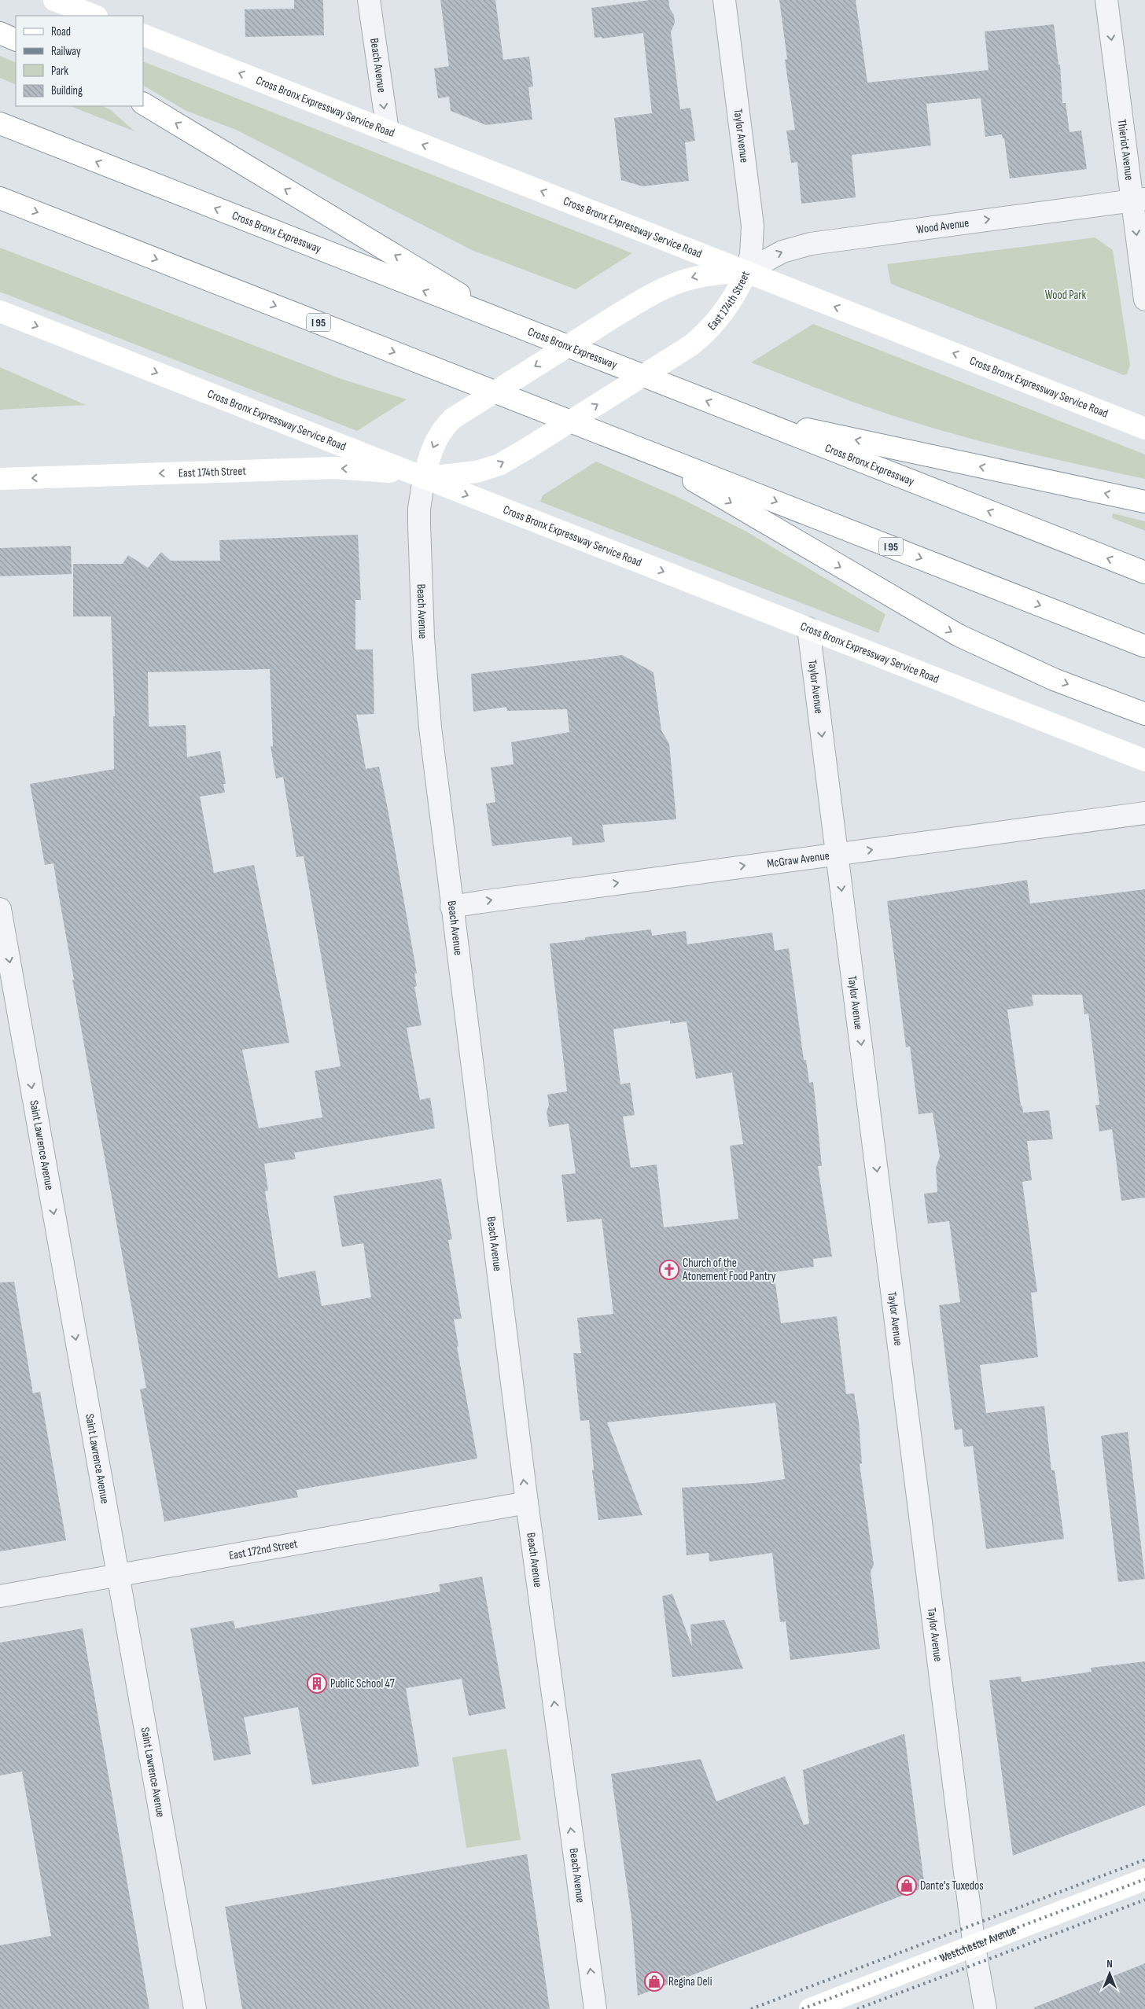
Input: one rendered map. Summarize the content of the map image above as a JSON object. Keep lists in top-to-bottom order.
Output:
{
  "streets": {
    "main road": [
      "Cross Bronx Expressway Service Road",
      "Cross Bronx Expressway",
      "East 174th Street",
      "I 95",
      "Westchester Avenue"
    ],
    "street": [
      "Beach Avenue",
      "Taylor Avenue",
      "Thieriot Avenue",
      "Wood Avenue",
      "McGraw Avenue",
      "Saint Lawrence Avenue",
      "East 172nd Street"
    ]
  },
  "crossings": [
    ["Beach Avenue", "Cross Bronx Expressway Service Road"],
    ["Beach Avenue", "East 174th Street"],
    ["Beach Avenue", "McGraw Avenue"],
    ["Beach Avenue", "East 172nd Street"],
    ["Cross Bronx Expressway Service Road", "Taylor Avenue"],
    ["Cross Bronx Expressway Service Road", "Wood Avenue"],
    ["Cross Bronx Expressway Service Road", "East 174th Street"],
    ["Taylor Avenue", "Wood Avenue"],
    ["Taylor Avenue", "East 174th Street"],
    ["Taylor Avenue", "McGraw Avenue"],
    ["Taylor Avenue", "Westchester Avenue"],
    ["Thieriot Avenue", "Wood Avenue"],
    ["Wood Avenue", "East 174th Street"],
    ["Saint Lawrence Avenue", "East 172nd Street"]
  ],
  "one_way": [
    "Taylor Avenue",
    "Thieriot Avenue",
    "Wood Avenue",
    "McGraw Avenue",
    "Saint Lawrence Avenue"
  ],
  "parks": ["Wood Park"],
  "places": {
    "church": ["Church of the Atonement Food Pantry"],
    "building": ["Public School 47"],
    "shop": ["Dante's Tuxedos", "Regina Deli"]
  },
  "legend": [
    "Road",
    "Railway",
    "Park",
    "Building"
  ],
  "north": "top"
}
